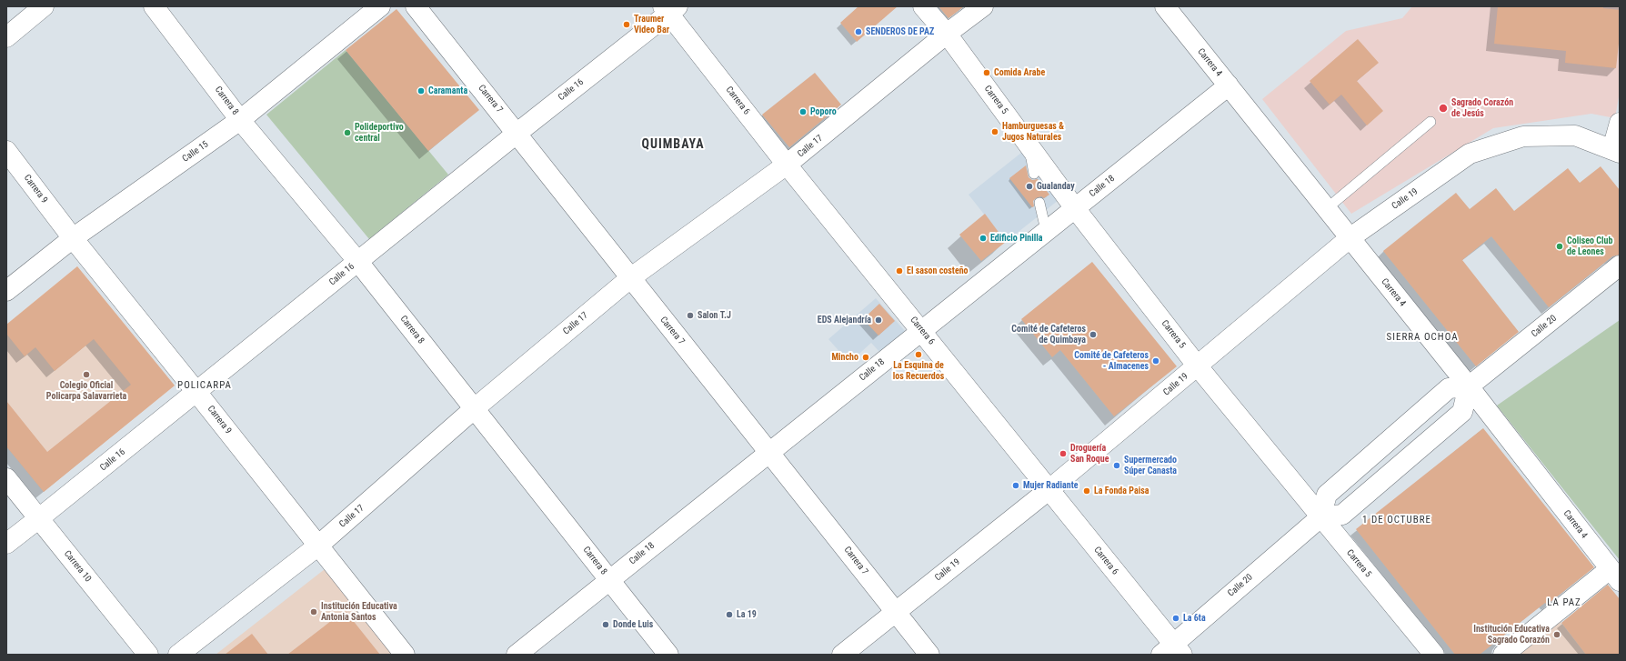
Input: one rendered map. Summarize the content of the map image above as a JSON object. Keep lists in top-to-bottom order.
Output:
{
  "streets": {
    "street": [
      "Carrera 4",
      "Calle 16",
      "Carrera 7",
      "Carrera 5",
      "Carrera 8",
      "Carrera 6",
      "Calle 17",
      "Calle 15",
      "Calle 18",
      "Carrera 9",
      "Calle 19",
      "Calle 20",
      "Carrera 10"
    ]
  },
  "crossings": [
    ["Carrera 4", "Calle 18"],
    ["Carrera 4", "Calle 19"],
    ["Carrera 4", "Calle 20"],
    ["Calle 16", "Carrera 7"],
    ["Calle 16", "Carrera 8"],
    ["Calle 16", "Carrera 6"],
    ["Calle 16", "Carrera 9"],
    ["Calle 16", "Carrera 10"],
    ["Carrera 7", "Calle 17"],
    ["Carrera 7", "Calle 18"],
    ["Carrera 7", "Calle 19"],
    ["Carrera 5", "Calle 17"],
    ["Carrera 5", "Calle 18"],
    ["Carrera 5", "Calle 19"],
    ["Carrera 5", "Calle 20"],
    ["Carrera 8", "Calle 17"],
    ["Carrera 8", "Calle 15"],
    ["Carrera 8", "Calle 18"],
    ["Carrera 6", "Calle 17"],
    ["Carrera 6", "Calle 18"],
    ["Carrera 6", "Calle 19"],
    ["Carrera 6", "Calle 20"],
    ["Calle 17", "Carrera 9"],
    ["Calle 15", "Carrera 9"]
  ],
  "districts": [
    "QUIMBAYA",
    "SIERRA OCHOA",
    "POLICARPA",
    "1 DE OCTUBRE",
    "LA PAZ"
  ],
  "places": [
    "Traumer Video Bar",
    "SENDEROS DE PAZ",
    "Comida Arabe",
    "Caramanta",
    "Sagrado Corazón de Jesús",
    "Poporo",
    "Hamburguesas & Jugos Naturales",
    "Polideportivo central",
    "Gualanday",
    "Edificio Pinilla",
    "Coliseo Club de Leones",
    "El sason costeño",
    "Salon T.J",
    "EDS Alejandría",
    "Comité de Cafeteros de Quimbaya",
    "La Esquina de los Recuerdos",
    "Mincho",
    "Comité de Cafeteros - Almacenes",
    "Colegio Oficial Policarpa Salavarrieta",
    "Droguería San Roque",
    "Supermercado Súper Canasta",
    "Mujer Radiante",
    "La Fonda Paisa",
    "Institución Educativa Antonia Santos",
    "La 19",
    "La 6ta",
    "Donde Luis",
    "Institución Educativa Sagrado Corazón"
  ]
}
